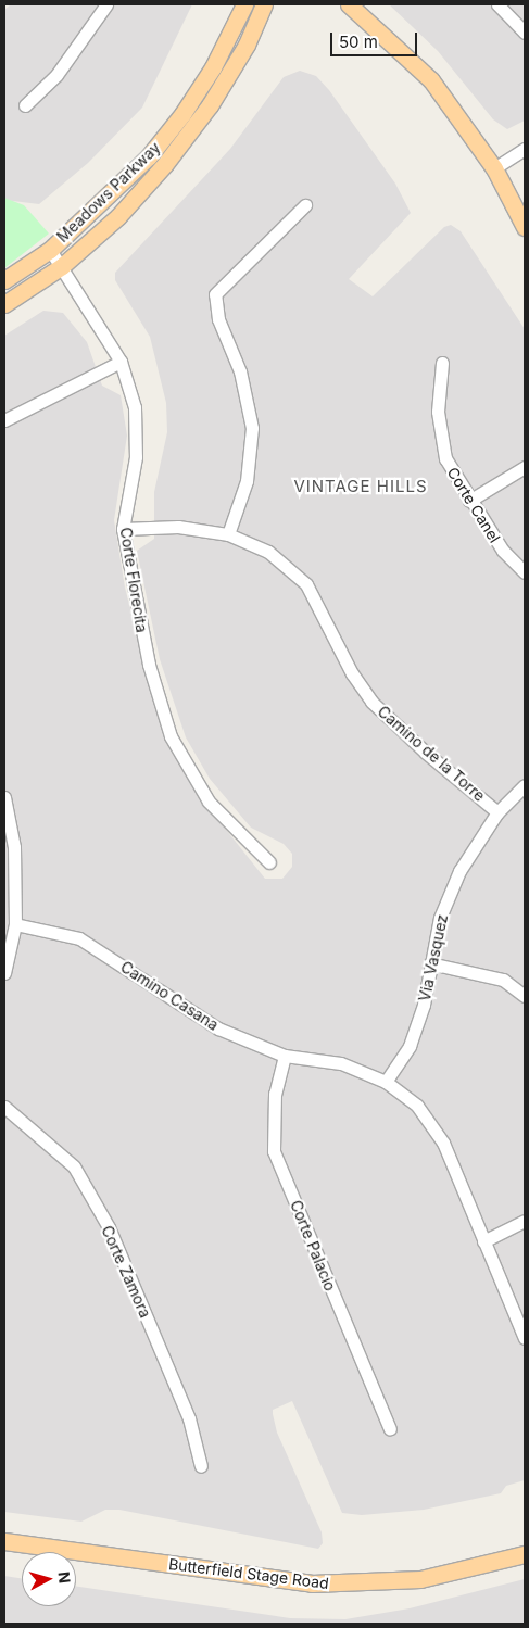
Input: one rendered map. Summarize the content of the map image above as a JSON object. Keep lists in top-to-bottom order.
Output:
{
  "streets": {
    "main road": ["Meadows Parkway", "Butterfield Stage Road"],
    "street": [
      "Corte Canel",
      "Corte Florecita",
      "Camino de la Torre",
      "Via Vasquez",
      "Camino Casana",
      "Corte Palacio",
      "Corte Zamora"
    ]
  },
  "crossings": [
    ["Meadows Parkway", "Corte Florecita"],
    ["Corte Florecita", "Camino de la Torre"],
    ["Camino de la Torre", "Via Vasquez"],
    ["Via Vasquez", "Camino Casana"],
    ["Camino Casana", "Corte Palacio"]
  ],
  "districts": ["VINTAGE HILLS"],
  "scale_bar": "50 m",
  "north": "right"
}
